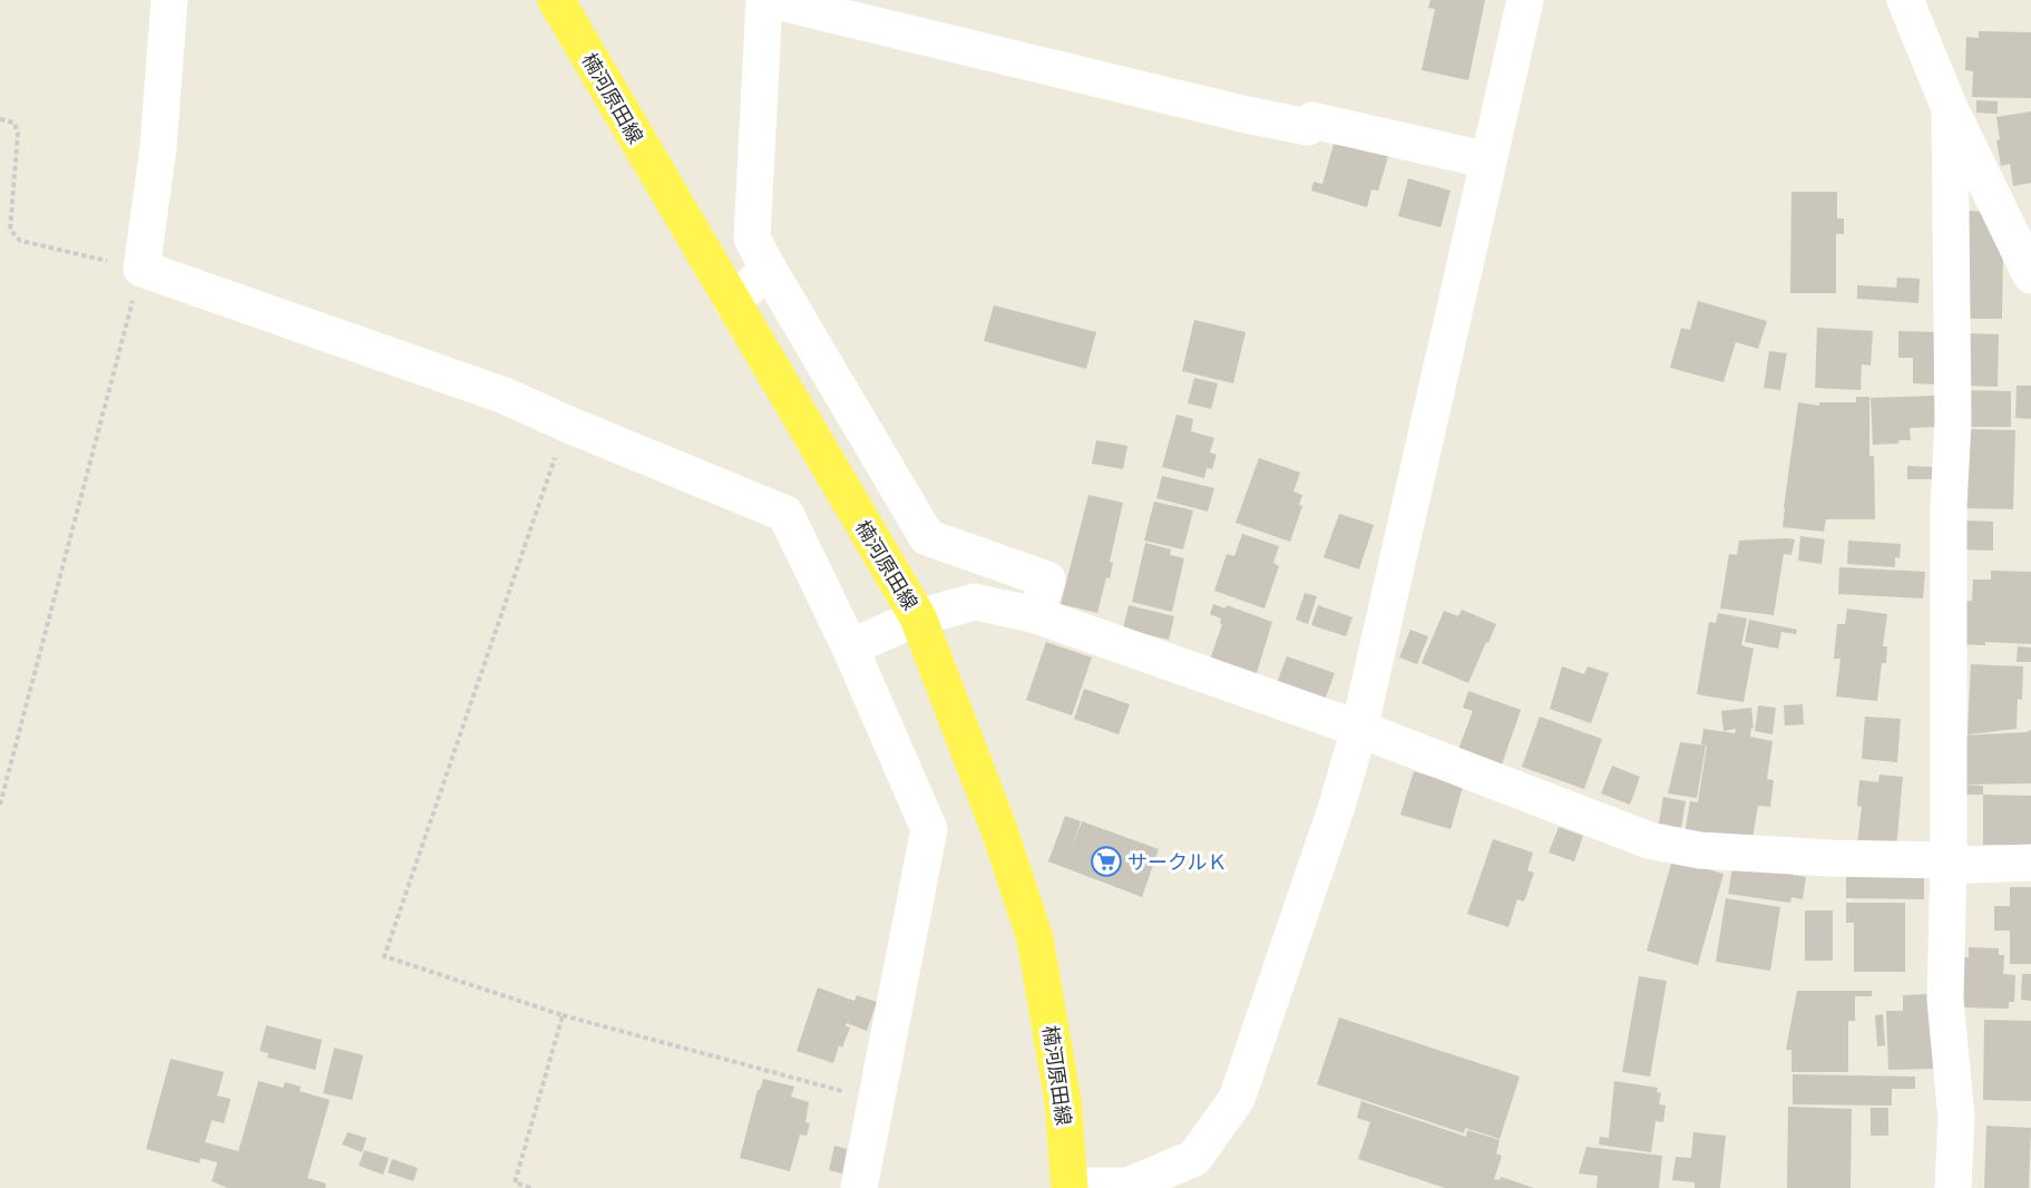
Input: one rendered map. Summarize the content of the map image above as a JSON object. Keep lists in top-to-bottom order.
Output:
{
  "streets": {
    "main road": ["楠河原田線"]
  },
  "places": {
    "supermarket": ["サークルＫ"]
  }
}
